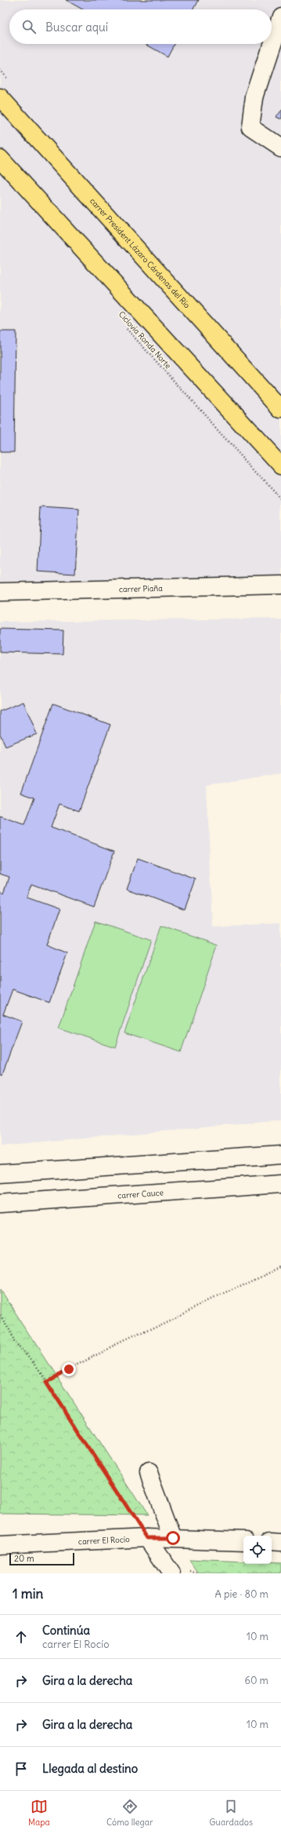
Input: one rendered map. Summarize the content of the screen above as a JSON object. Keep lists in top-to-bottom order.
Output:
{
  "streets": {
    "main road": ["carrer President Lázaro Cárdenas del Río"],
    "street": ["carrer Piaña", "carrer Cauce", "carrer El Rocío"],
    "path": ["Ciclovía Ronda Norte"]
  },
  "scale_bar": "20 m",
  "page": {
    "search": "Buscar aquí",
    "scale": "20 m",
    "heading": ["1 min", "A pie · 80 m"],
    "list": [
      ["Continúa", "carrer El Rocío", "10 m"],
      ["Gira a la derecha", "60 m"],
      ["Gira a la derecha", "10 m"],
      "Llegada al destino"
    ],
    "nav": ["Mapa", "Cómo llegar", "Guardados"]
  }
}
